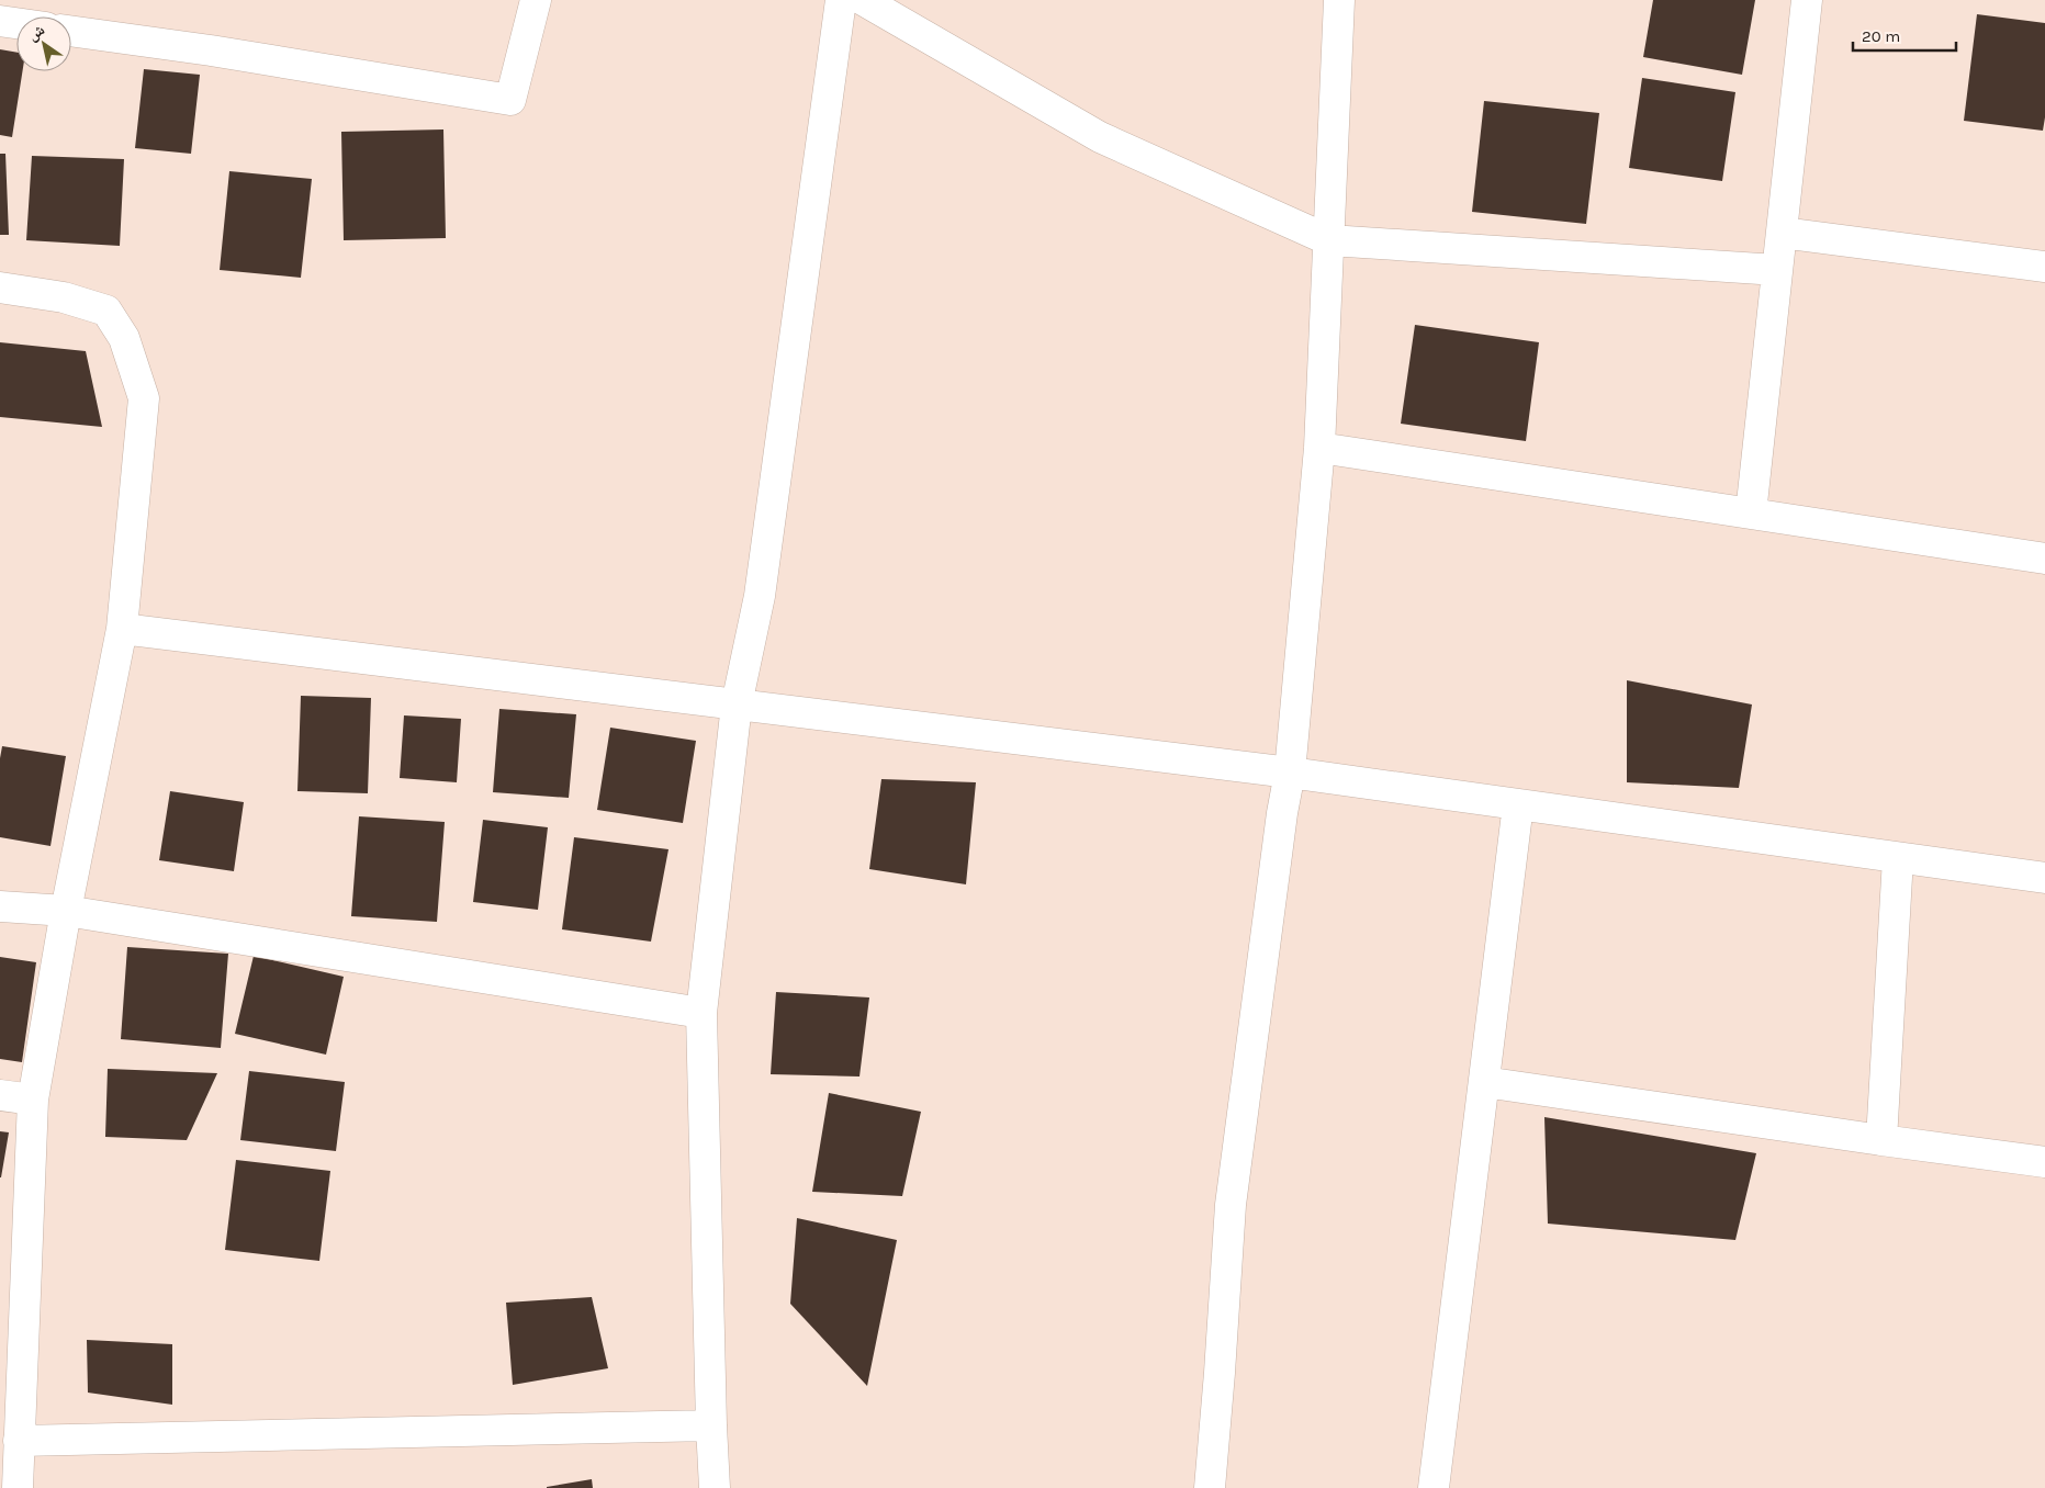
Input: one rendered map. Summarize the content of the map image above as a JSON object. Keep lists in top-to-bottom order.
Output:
{
  "scale_bar": "20 m",
  "north": "top left"
}
